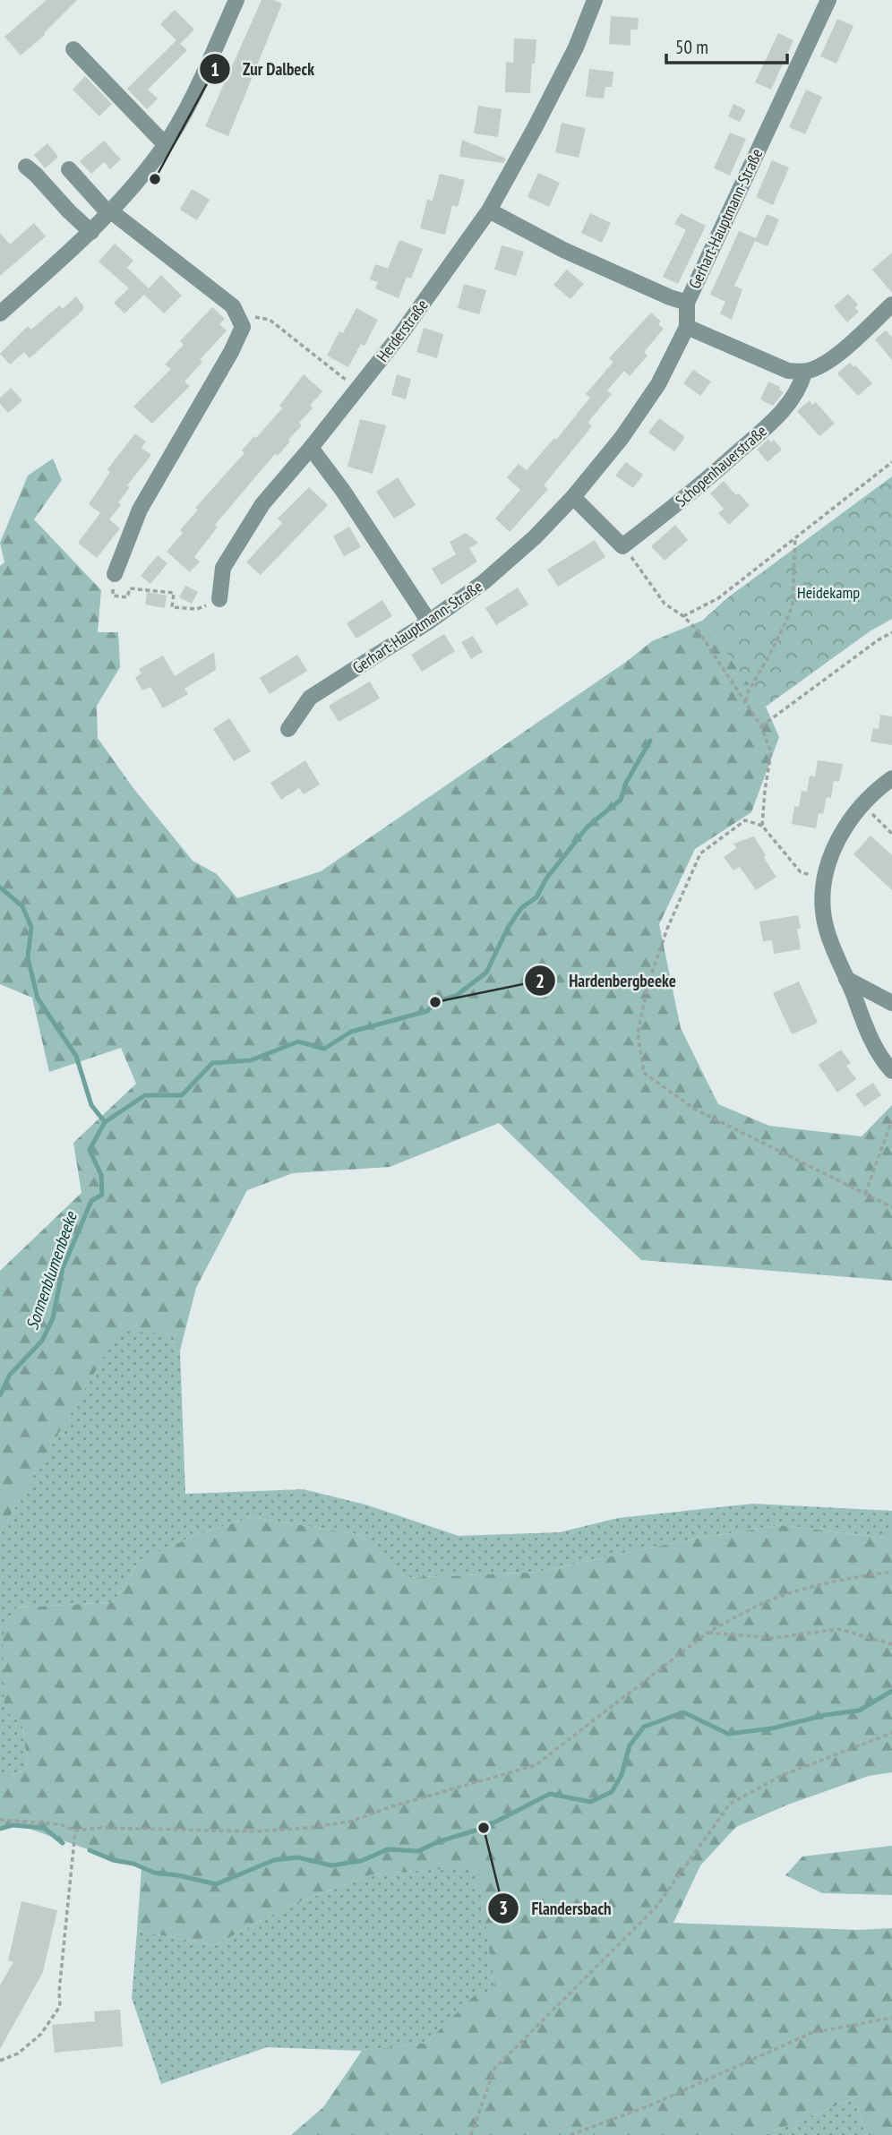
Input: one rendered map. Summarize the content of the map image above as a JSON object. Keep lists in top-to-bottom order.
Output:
{
  "streets": {
    "street": ["Gerhart-Hauptmann-Straße", "Herderstraße", "Schopenhauerstraße"]
  },
  "water": ["Sonnenblumenbeeke"],
  "parks": ["Heidekamp"],
  "places": ["Zur Dalbeck", "Hardenbergbeeke", "Flandersbach"],
  "scale_bar": "50 m"
}
